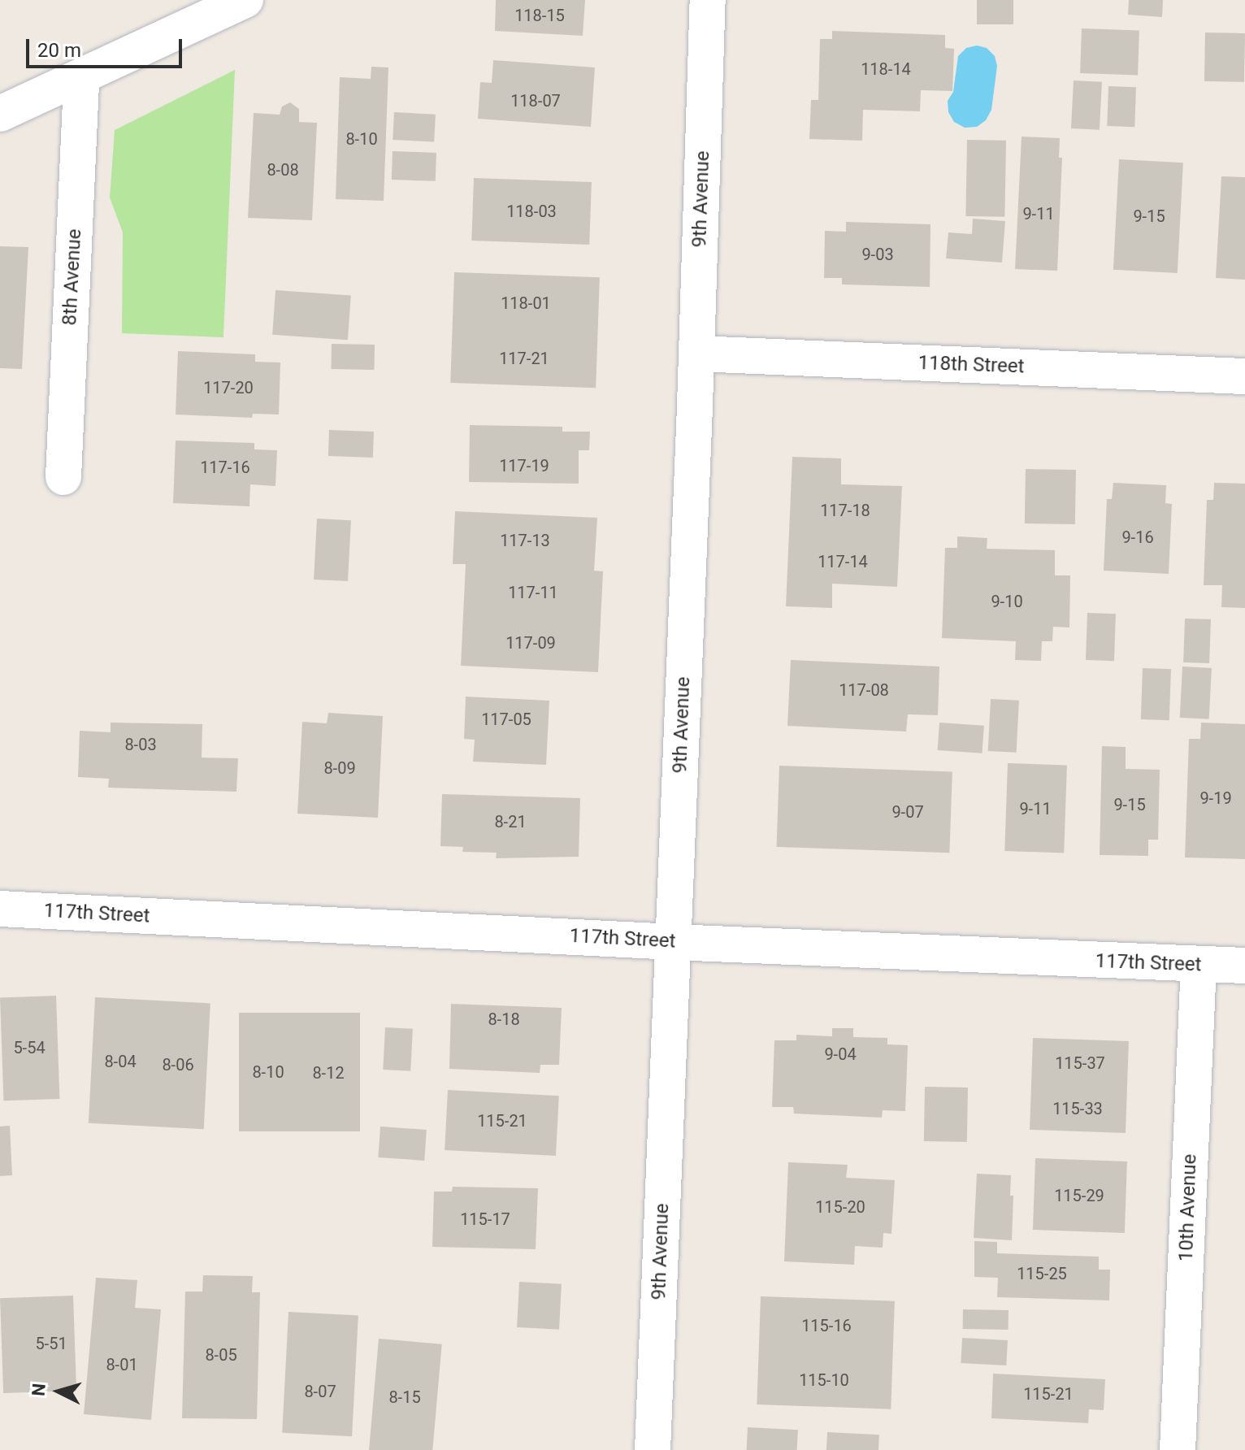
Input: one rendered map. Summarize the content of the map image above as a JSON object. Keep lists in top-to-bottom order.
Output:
{
  "streets": {
    "street": [
      "9th Avenue",
      "8th Avenue",
      "118th Street",
      "117th Street",
      "10th Avenue"
    ]
  },
  "crossings": [
    ["9th Avenue", "118th Street"],
    ["9th Avenue", "117th Street"],
    ["117th Street", "10th Avenue"]
  ],
  "house_numbers": [
    "118-15",
    "118-14",
    "118-07",
    "8-10",
    "8-08",
    "118-03",
    "9-11",
    "9-15",
    "9-03",
    "118-01",
    "117-21",
    "117-20",
    "117-19",
    "117-16",
    "117-18",
    "9-16",
    "117-13",
    "117-14",
    "117-11",
    "9-10",
    "117-09",
    "117-08",
    "117-05",
    "8-03",
    "8-09",
    "9-19",
    "9-15",
    "9-11",
    "9-07",
    "8-21",
    "8-18",
    "5-54",
    "9-04",
    "8-04",
    "115-37",
    "8-06",
    "8-10",
    "8-12",
    "115-33",
    "115-21",
    "115-29",
    "115-20",
    "115-17",
    "115-25",
    "115-16",
    "5-51",
    "8-05",
    "8-01",
    "115-10",
    "8-07",
    "115-21",
    "8-15"
  ],
  "scale_bar": "20 m",
  "north": "left"
}
